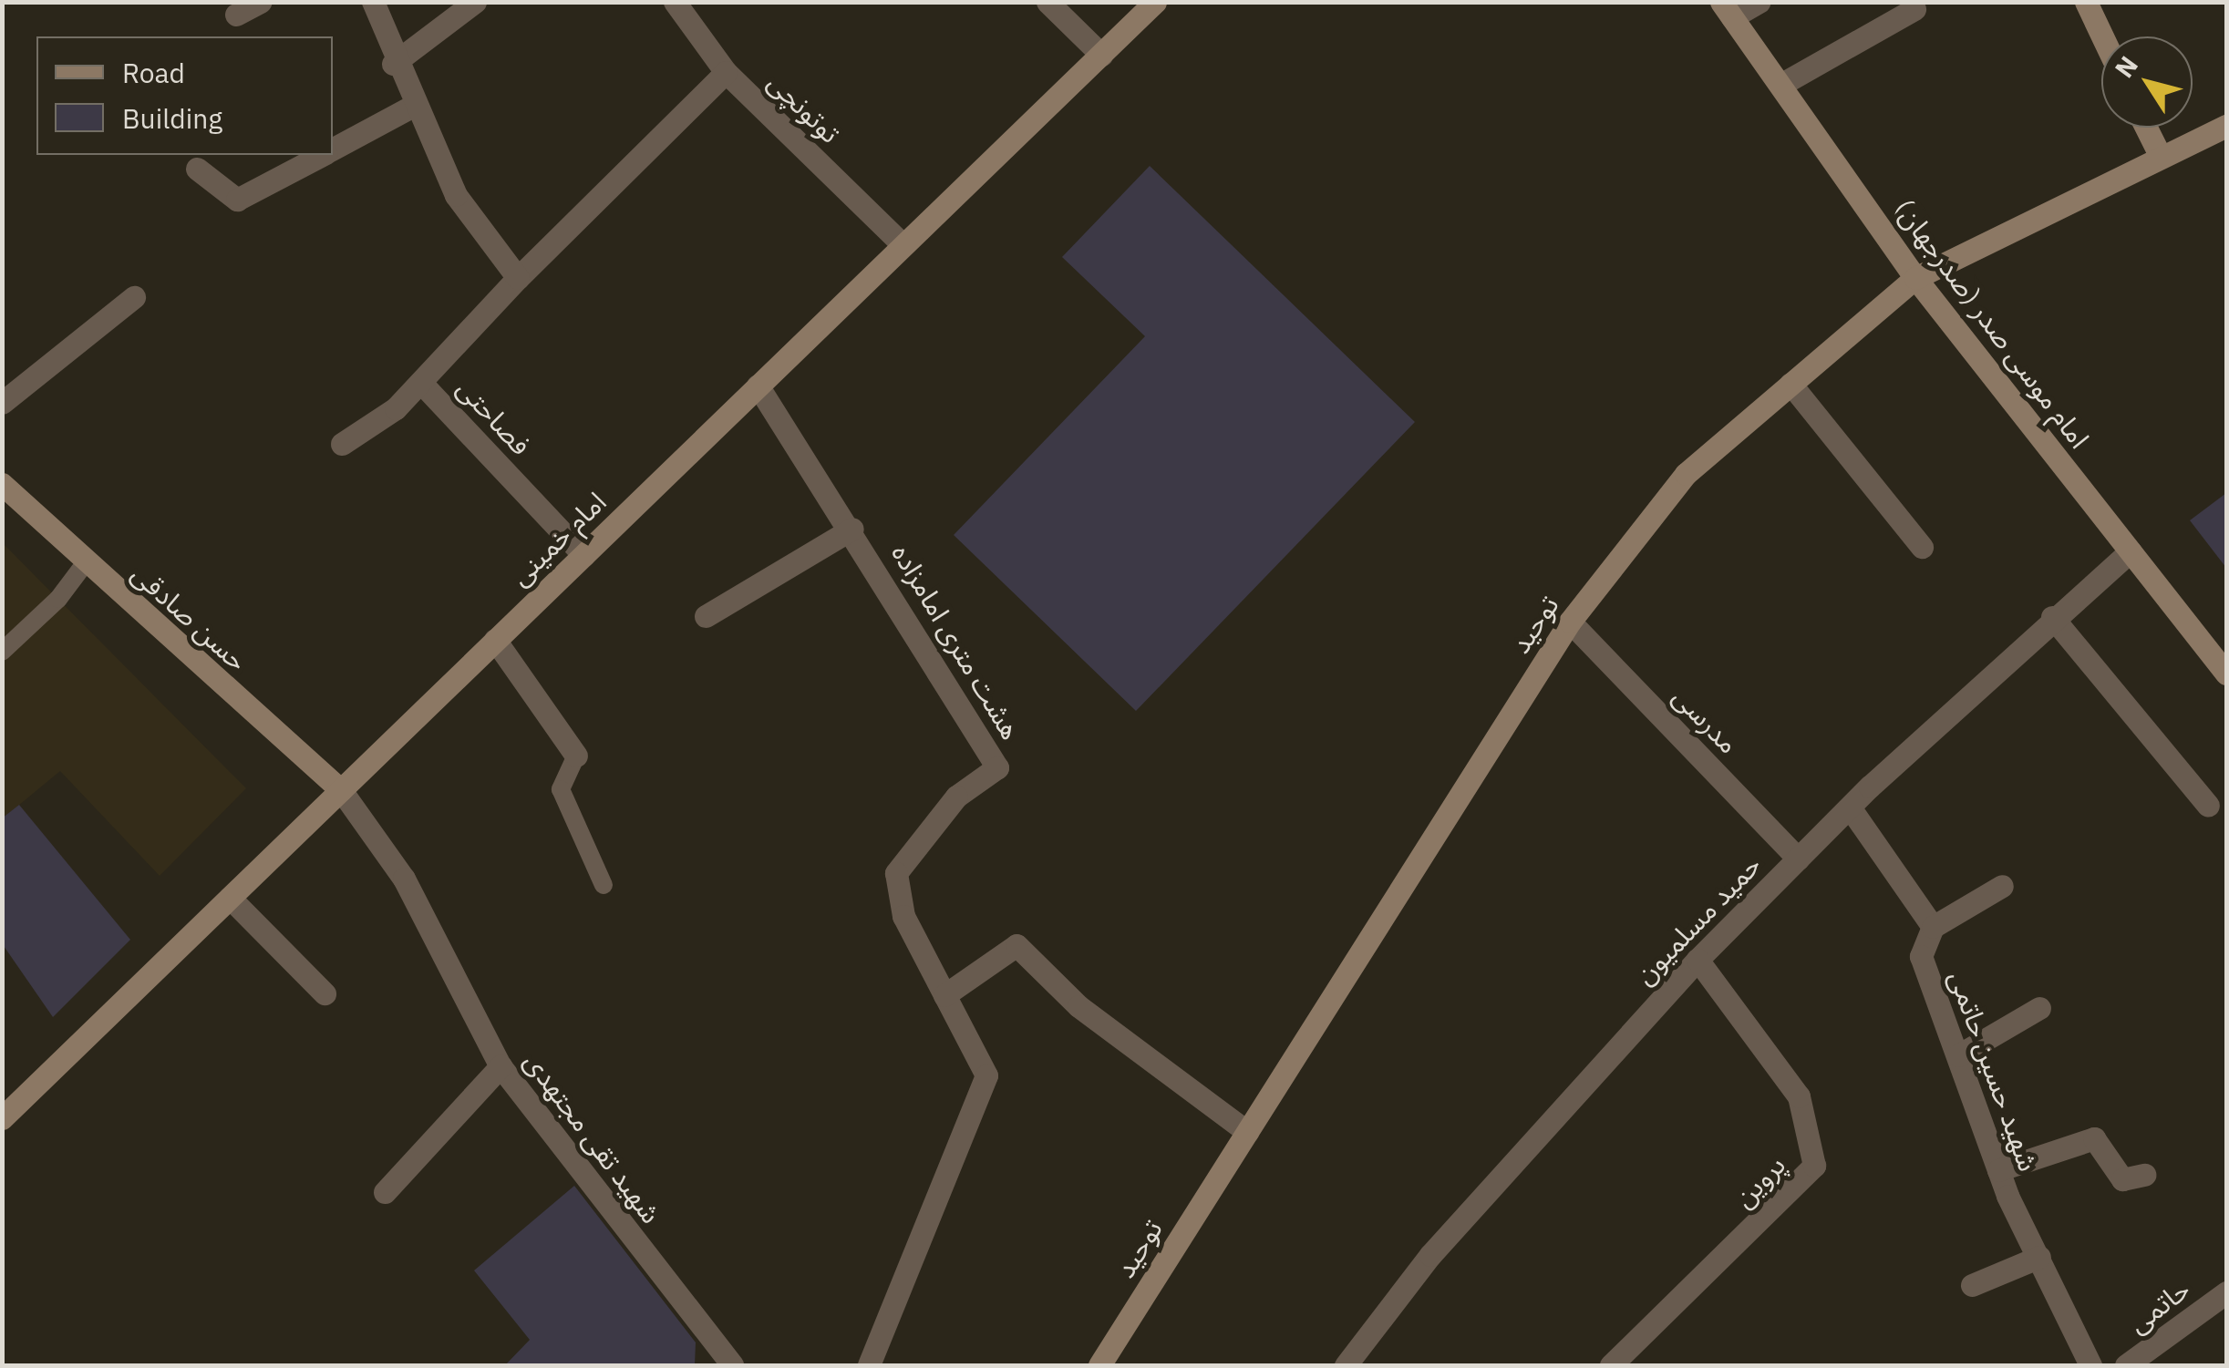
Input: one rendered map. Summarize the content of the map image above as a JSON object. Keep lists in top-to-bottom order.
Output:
{
  "streets": {
    "main road": [
      "(صدرجهان) امام موسی صدر",
      "امام خمینی",
      "حسن صادقی",
      "توحید"
    ],
    "street": [
      "توتونچی",
      "فصاحتی",
      "هشت متری امامزاده",
      "مدرسی",
      "حمید مسلمیون",
      "شهید حسین حاتمی",
      "شهید تقی مجتهدی",
      "پروین",
      "حاتمی"
    ]
  },
  "crossings": [
    ["توتونچی", "فصاحتی"],
    ["توتونچی", "امام خمینی"],
    ["(صدرجهان) امام موسی صدر", "توحید"],
    ["(صدرجهان) امام موسی صدر", "حمید مسلمیون"],
    ["فصاحتی", "امام خمینی"],
    ["امام خمینی", "حسن صادقی"],
    ["امام خمینی", "هشت متری امامزاده"],
    ["امام خمینی", "شهید تقی مجتهدی"],
    ["حسن صادقی", "شهید تقی مجتهدی"],
    ["توحید", "مدرسی"],
    ["مدرسی", "حمید مسلمیون"],
    ["حمید مسلمیون", "پروین"]
  ],
  "legend": ["Road", "Building"],
  "north": "top left"
}
